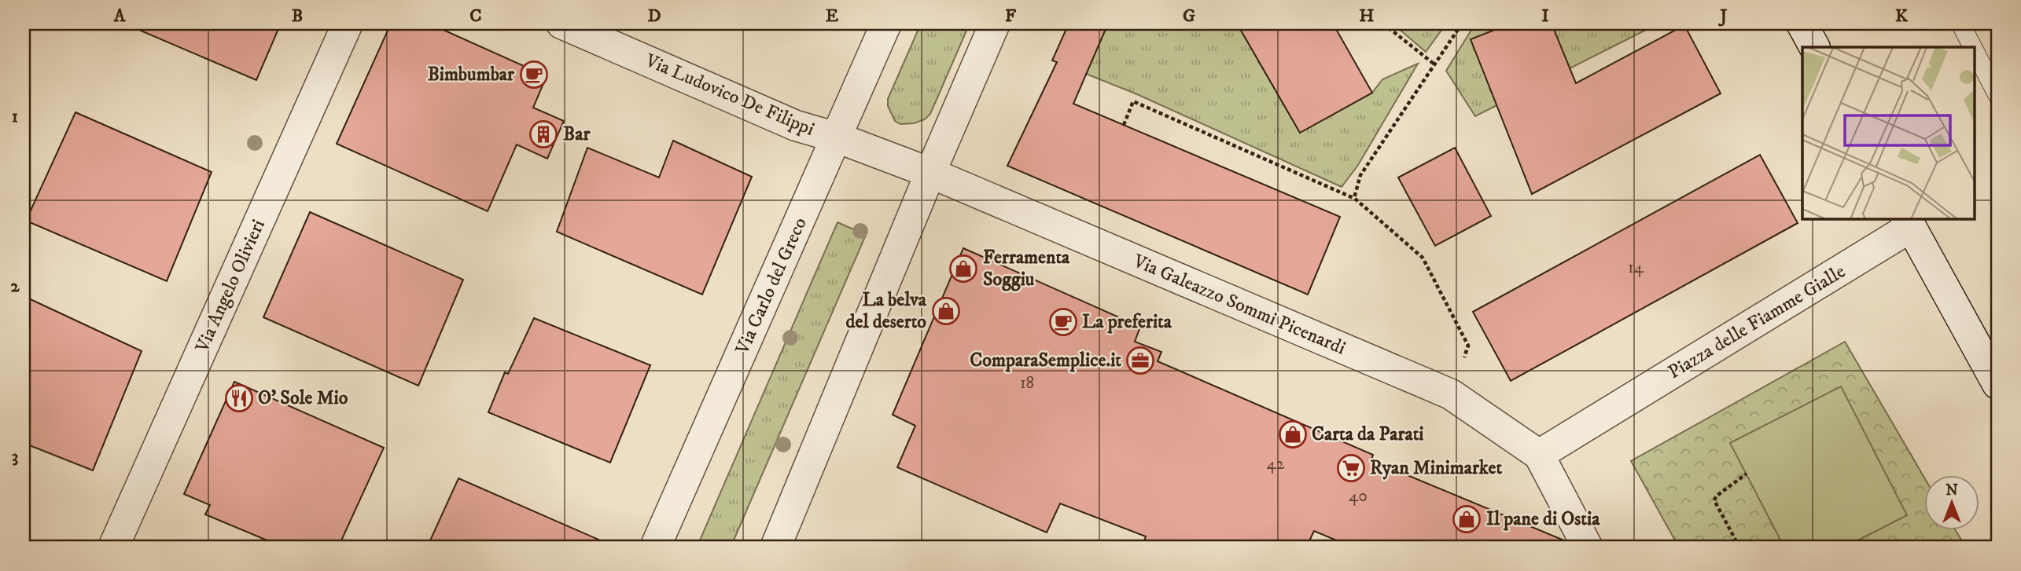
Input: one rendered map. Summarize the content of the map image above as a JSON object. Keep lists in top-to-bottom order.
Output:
{
  "streets": {
    "street": [
      "Via Ludovico De Filippi",
      "Via Angelo Olivieri",
      "Via Carlo del Greco",
      "Via Galeazzo Sommi Picenardi",
      "Piazza delle Fiamme Gialle"
    ]
  },
  "crossings": [
    ["Via Ludovico De Filippi", "Via Carlo del Greco"],
    ["Via Ludovico De Filippi", "Via Galeazzo Sommi Picenardi"],
    ["Via Galeazzo Sommi Picenardi", "Piazza delle Fiamme Gialle"]
  ],
  "places": {
    "cafe": ["Bimbumbar", "La preferita"],
    "building": ["Bar"],
    "shop": [
      "Ferramenta Soggiu",
      "La belva del deserto",
      "Carta da Parati",
      "Il pane di Ostia"
    ],
    "office": ["ComparaSemplice.it"],
    "restaurant": ["O' Sole Mio"],
    "supermarket": ["Ryan Minimarket"]
  },
  "house_numbers": [
    "14",
    "18",
    "42",
    "40"
  ],
  "north": "top",
  "grid": {
    "columns": [
      "A",
      "B",
      "C",
      "D",
      "E",
      "F",
      "G",
      "H",
      "I",
      "J",
      "K"
    ],
    "rows": ["1", "2", "3"]
  }
}
